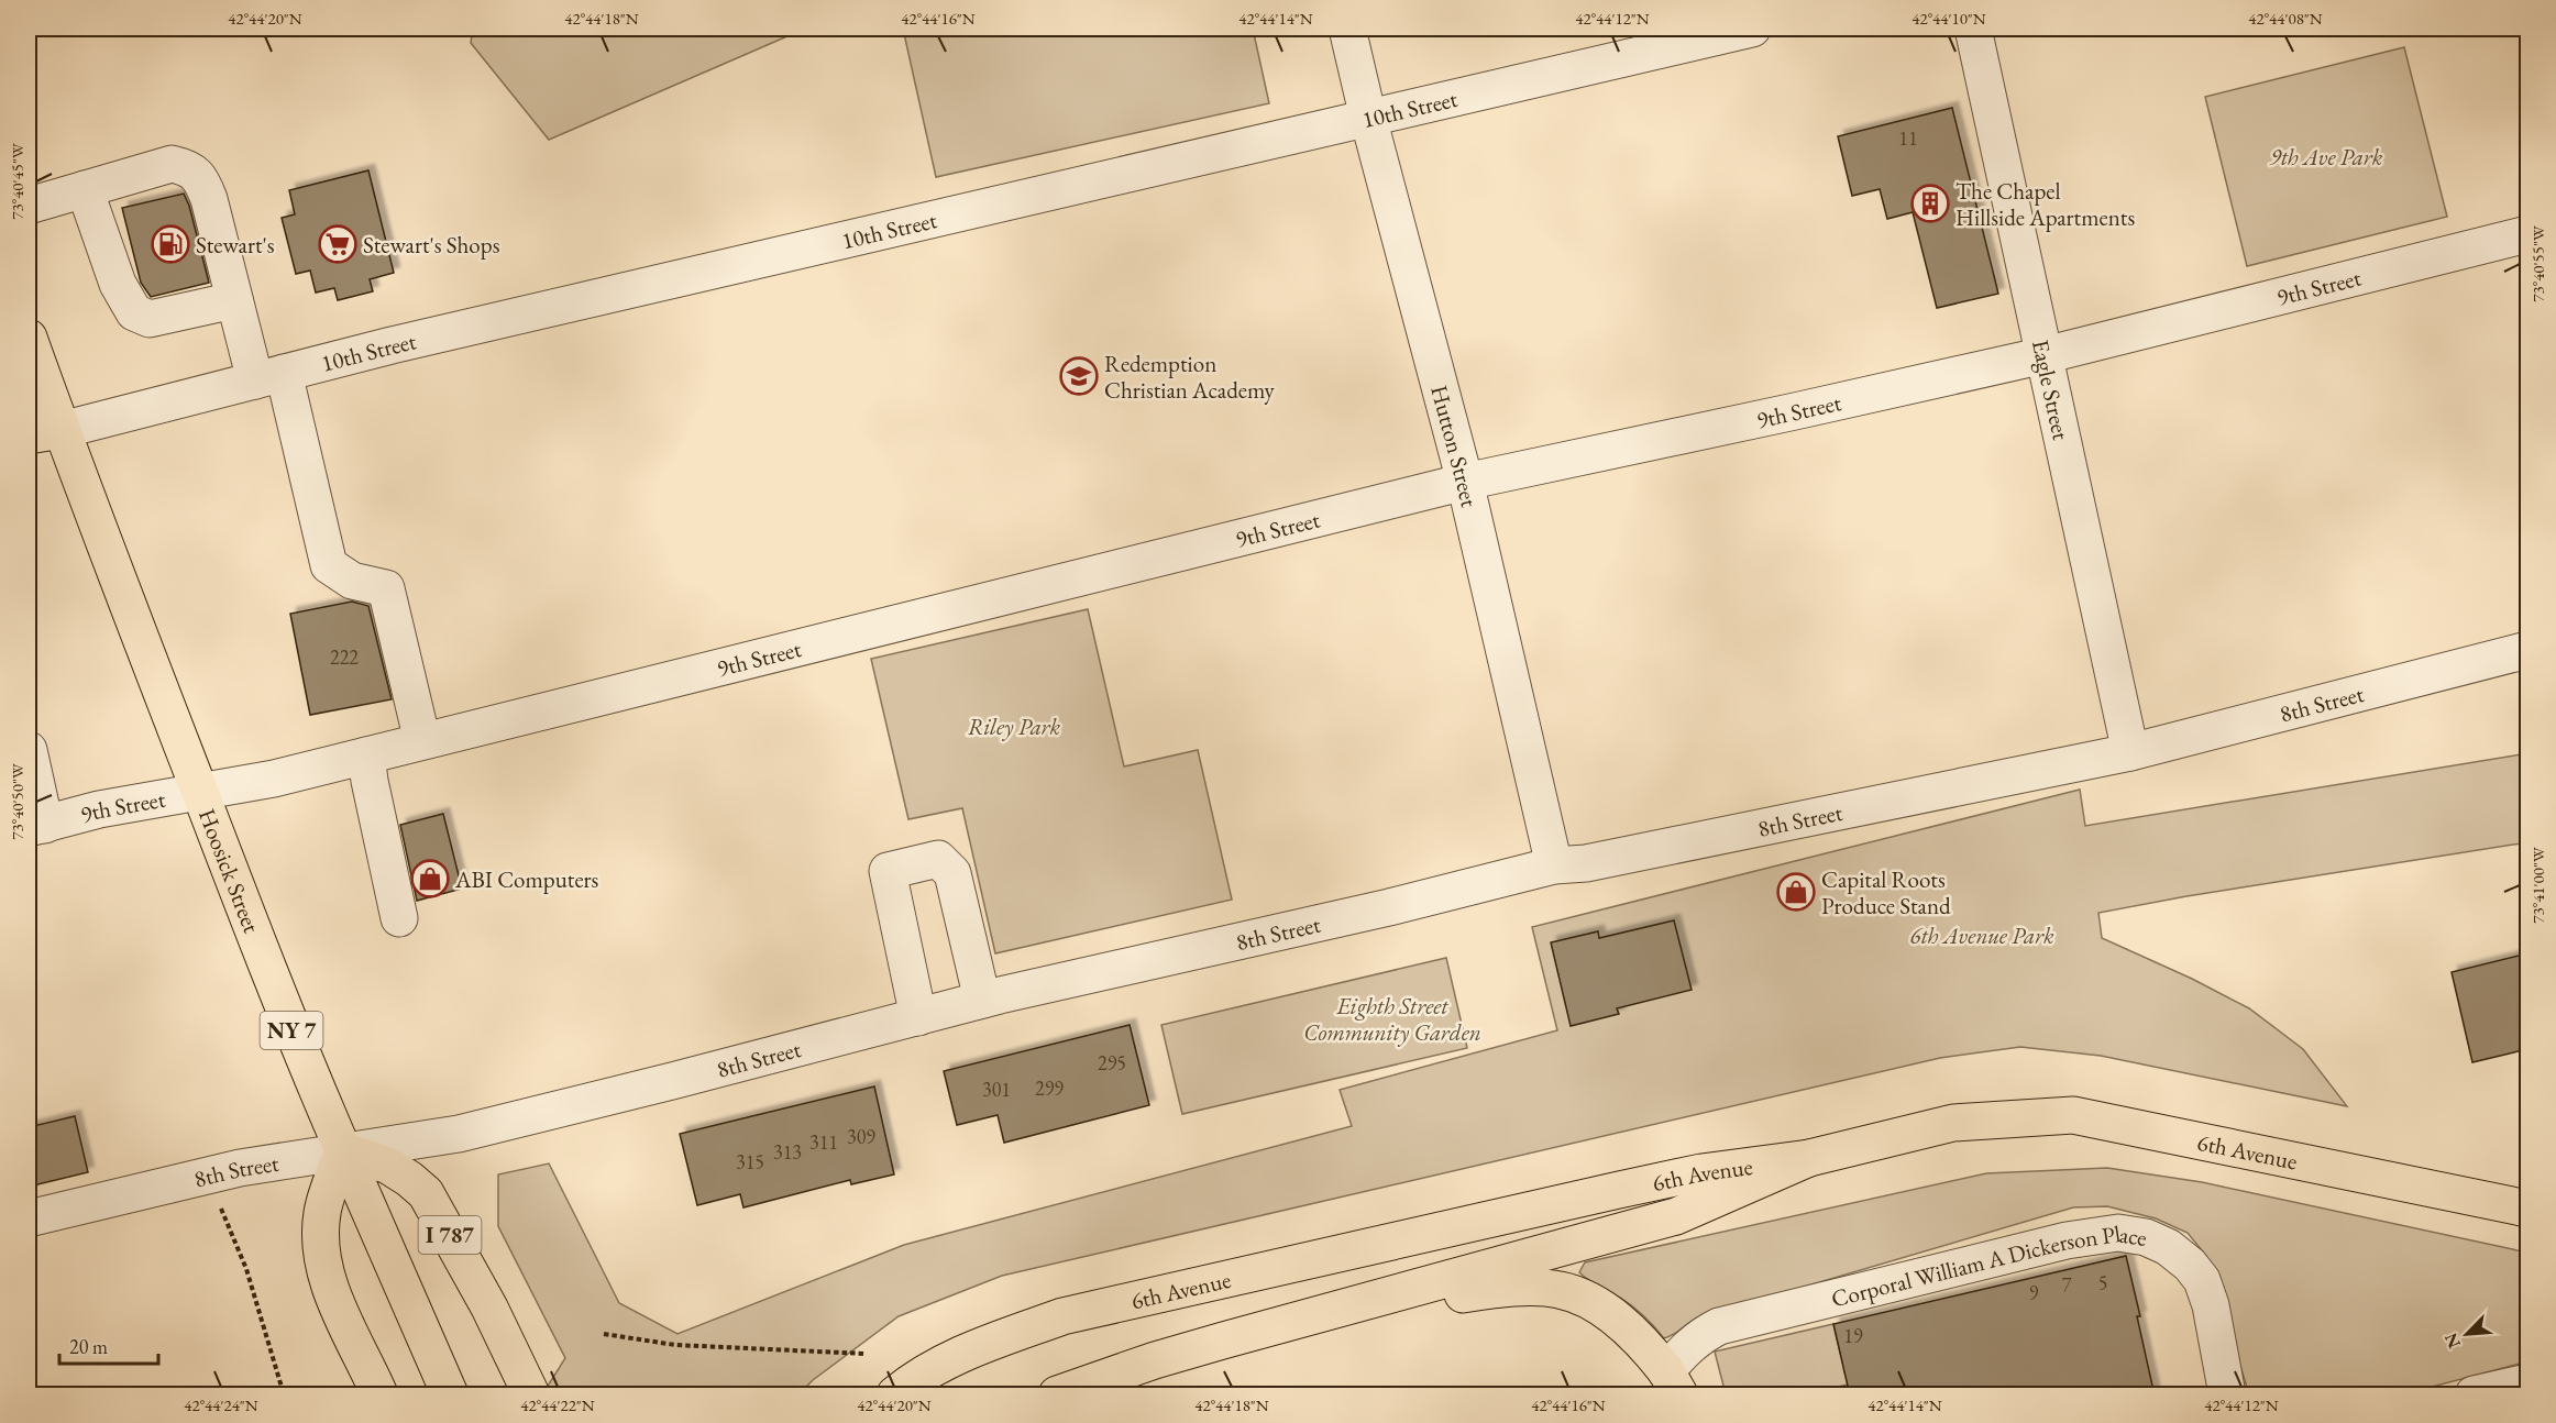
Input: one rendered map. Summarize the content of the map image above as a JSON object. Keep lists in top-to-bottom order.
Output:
{
  "streets": {
    "main road": [
      "Hoosick Street",
      "NY 7",
      "6th Avenue",
      "I 787"
    ],
    "street": [
      "10th Street",
      "9th Street",
      "Eagle Street",
      "Hutton Street",
      "8th Street",
      "Corporal William A Dickerson Place"
    ]
  },
  "crossings": [
    ["10th Street", "Hutton Street"],
    ["10th Street", "Hoosick Street"],
    ["9th Street", "Eagle Street"],
    ["9th Street", "Hutton Street"],
    ["9th Street", "Hoosick Street"],
    ["Eagle Street", "8th Street"],
    ["Hutton Street", "8th Street"],
    ["8th Street", "Hoosick Street"],
    ["8th Street", "I 787"],
    ["Hoosick Street", "I 787"]
  ],
  "parks": [
    "9th Ave Park",
    "Riley Park",
    "6th Avenue Park",
    "Eighth Street Community Garden"
  ],
  "places": {
    "building": ["The Chapel Hillside Apartments"],
    "fuel station": ["Stewart's"],
    "supermarket": ["Stewart's Shops"],
    "school or university": ["Redemption Christian Academy"],
    "shop": ["ABI Computers", "Capital Roots Produce Stand"]
  },
  "house_numbers": [
    "11",
    "222",
    "295",
    "299",
    "301",
    "309",
    "311",
    "313",
    "315",
    "5",
    "7",
    "9",
    "19"
  ],
  "scale_bar": "20 m",
  "north": "bottom left",
  "coordinates": [
    "42°44'20\"N",
    "42°44'18\"N",
    "42°44'16\"N",
    "42°44'14\"N",
    "42°44'12\"N",
    "42°44'10\"N",
    "42°44'08\"N",
    "73°40'45\"W",
    "73°40'55\"W",
    "73°40'50\"W",
    "73°41'00\"W",
    "42°44'24\"N",
    "42°44'22\"N"
  ]
}
